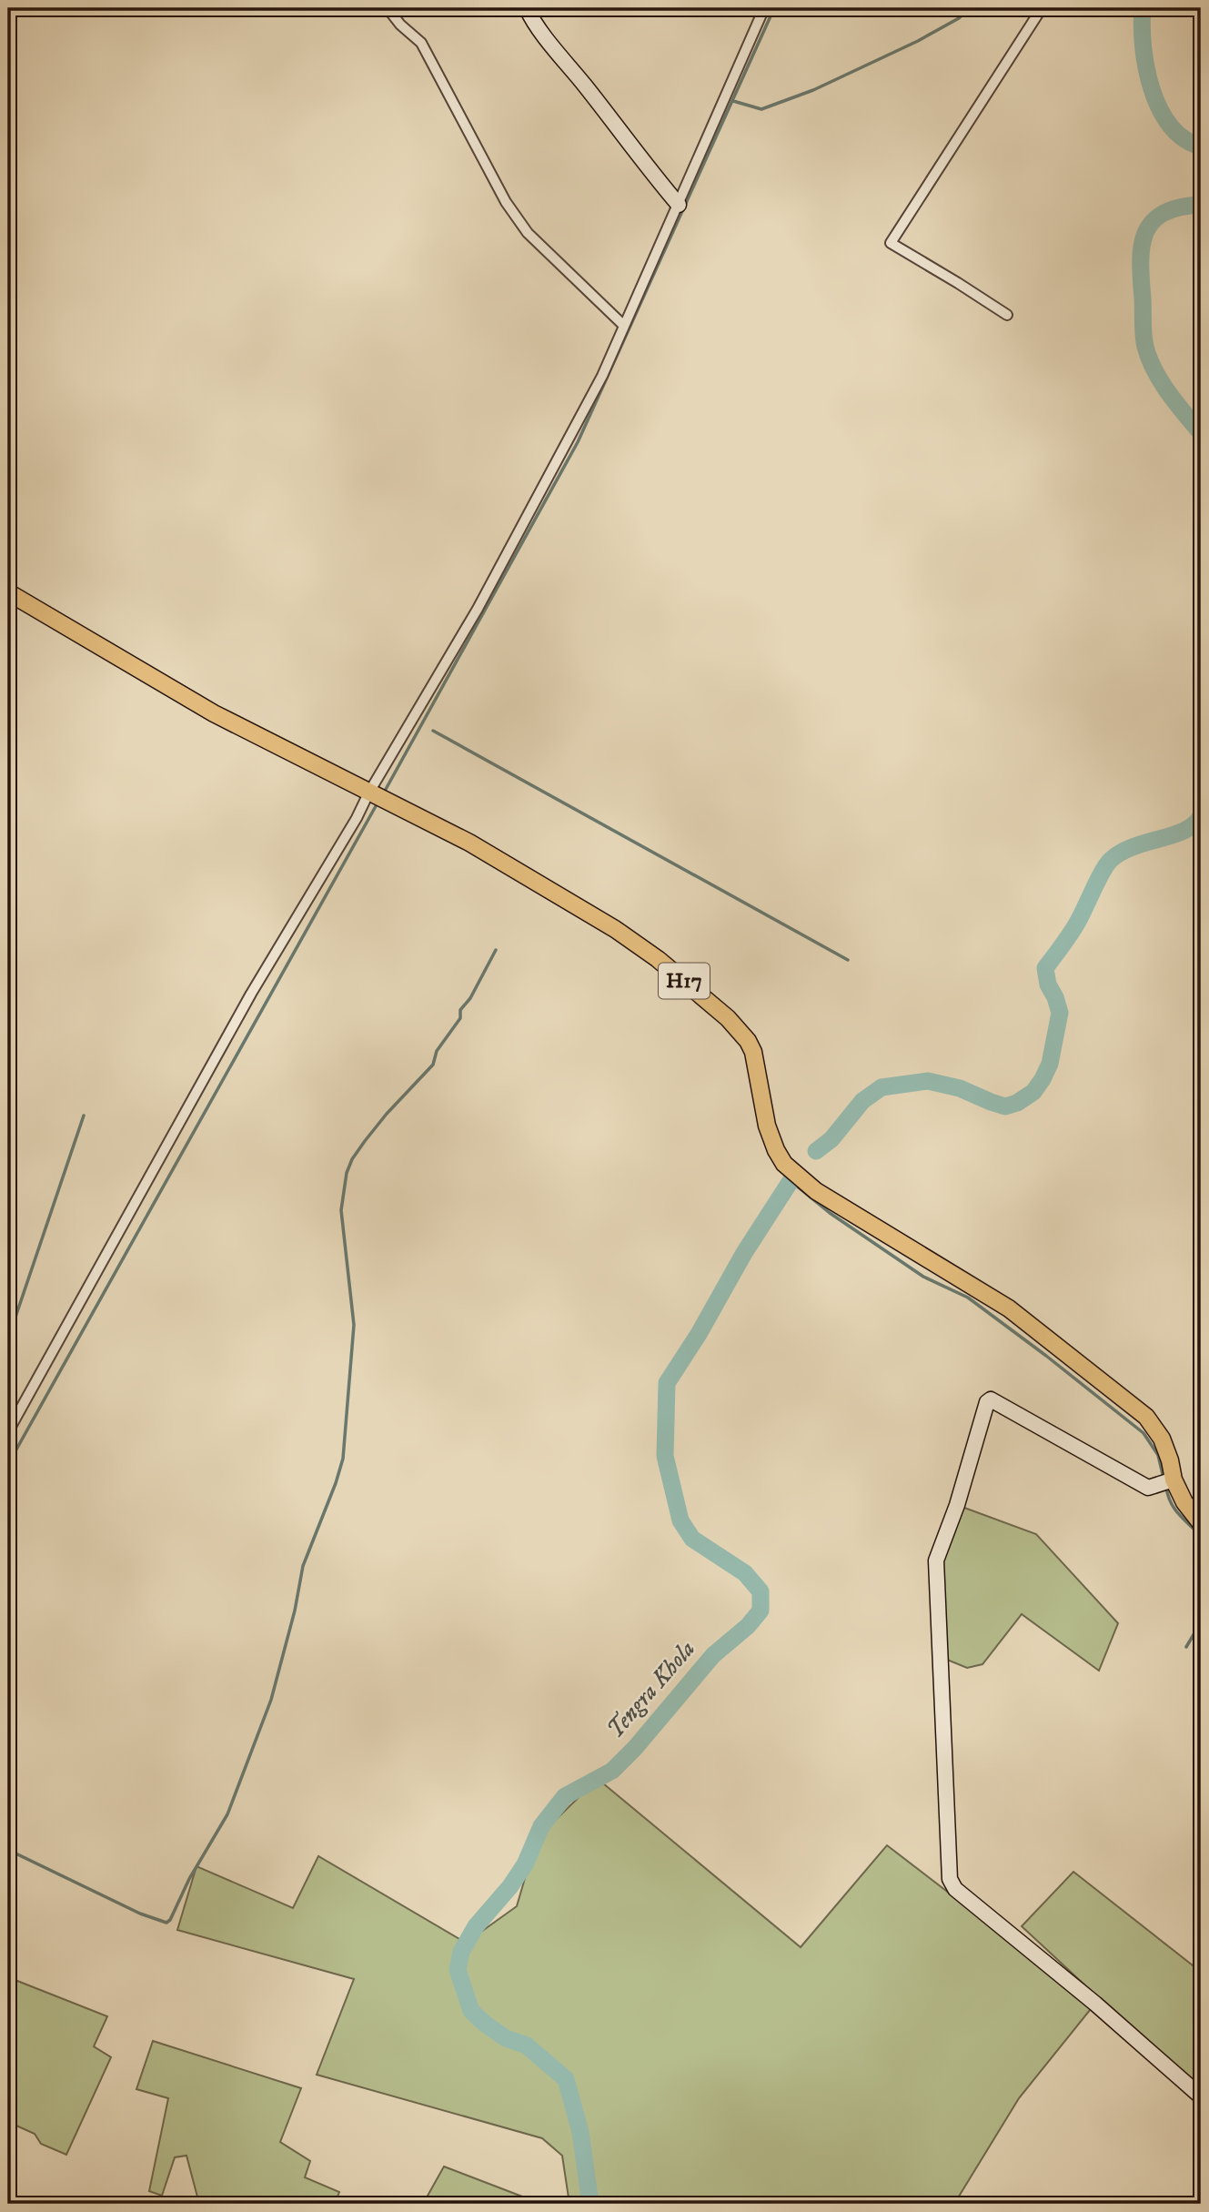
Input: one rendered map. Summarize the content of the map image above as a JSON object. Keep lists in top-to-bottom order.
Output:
{
  "streets": {
    "main road": ["H17"]
  },
  "water": ["Tengra Khola"]
}
